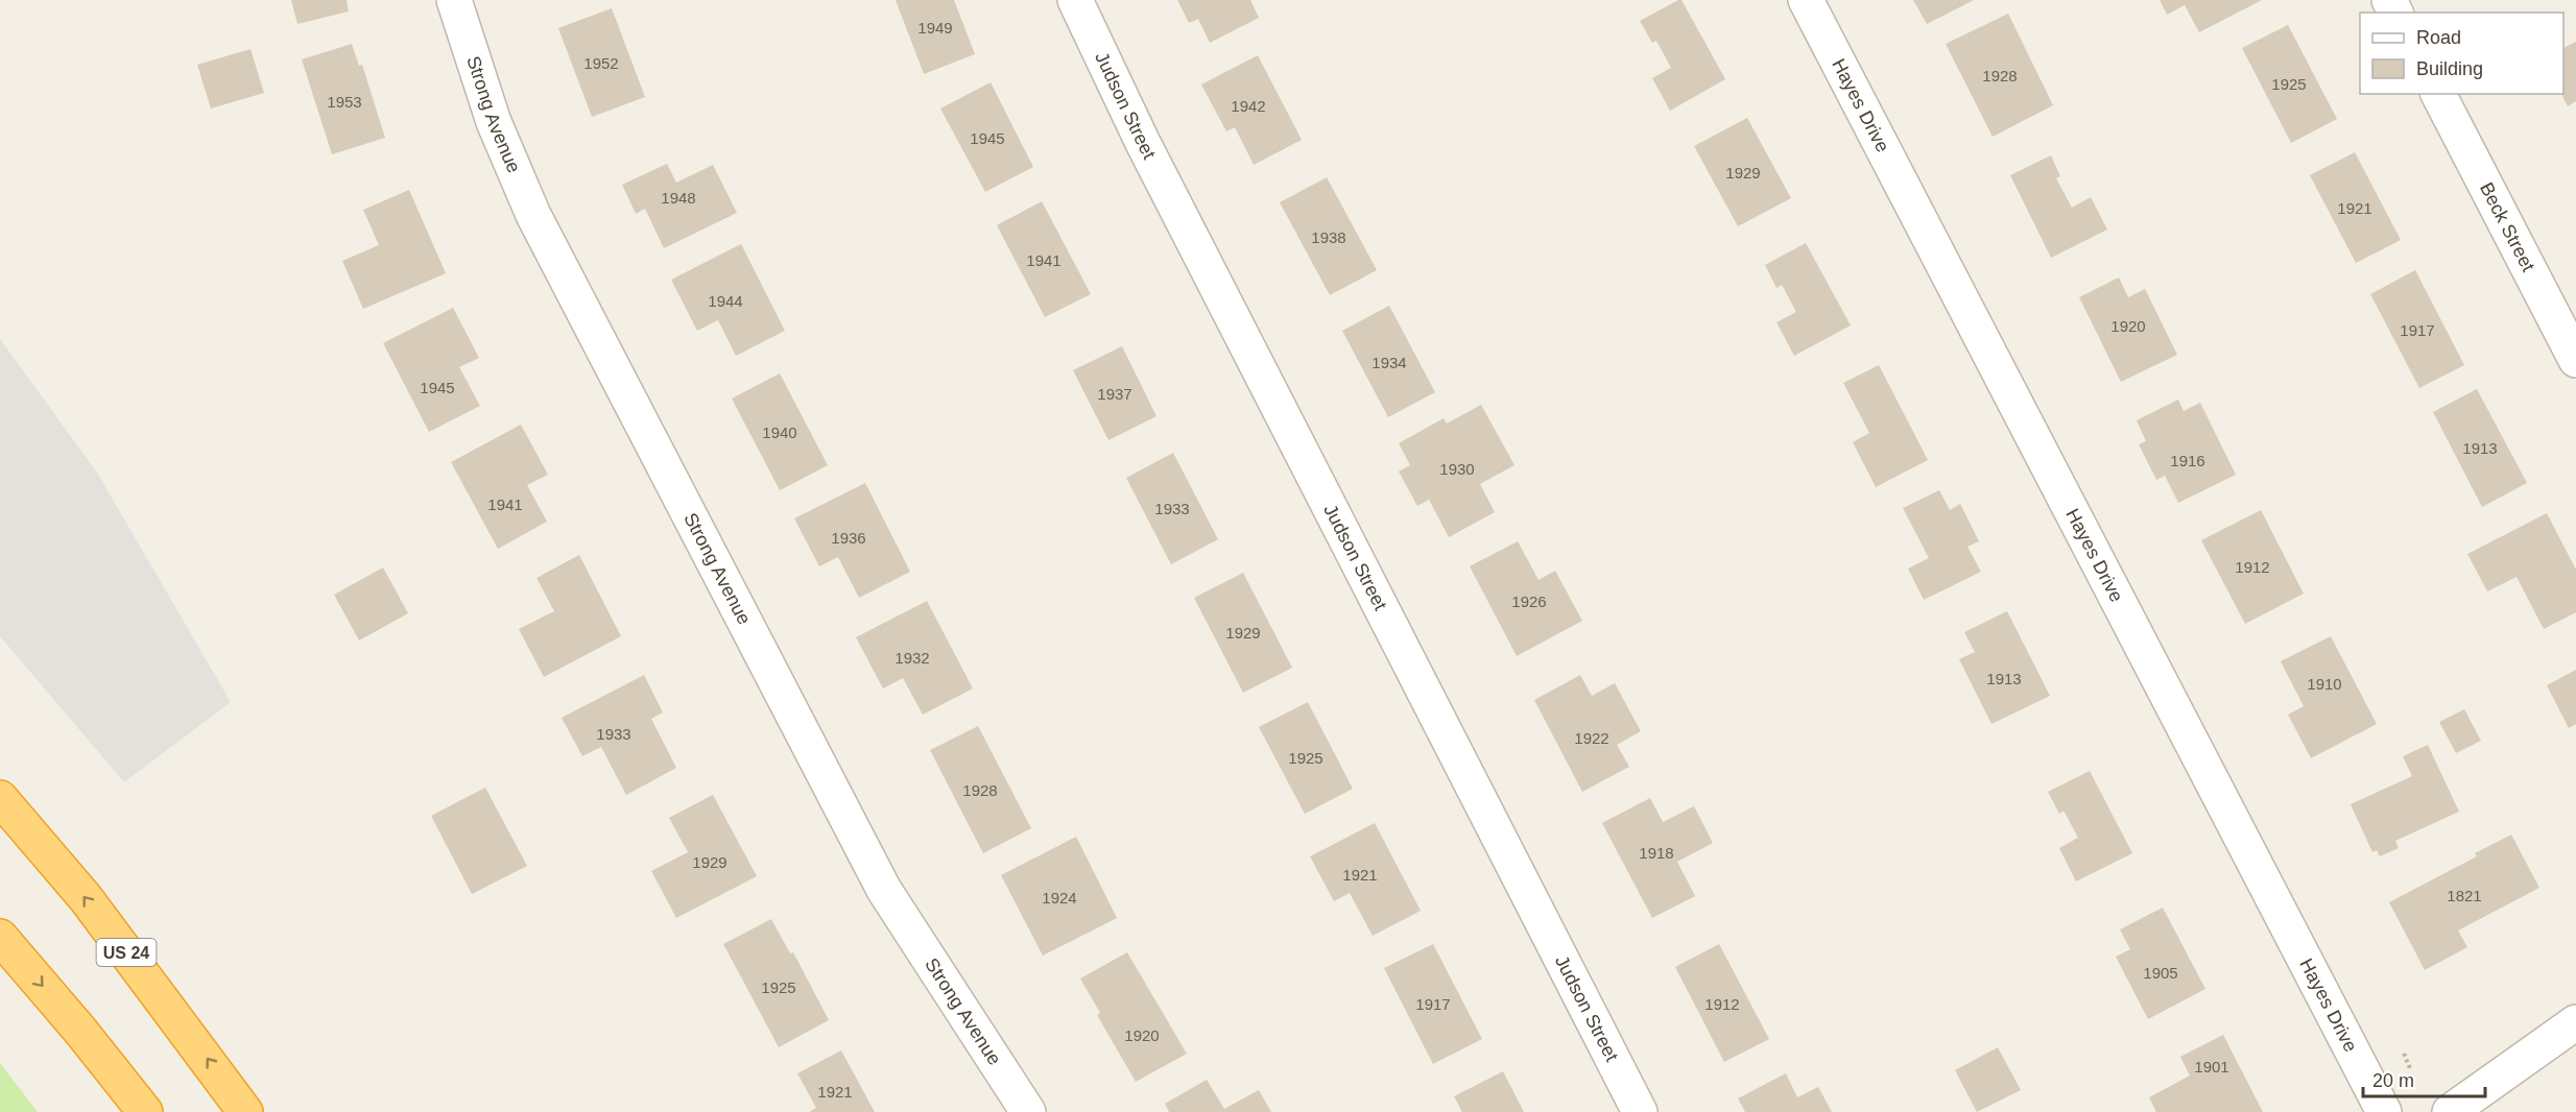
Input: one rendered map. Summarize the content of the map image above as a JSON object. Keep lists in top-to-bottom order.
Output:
{
  "streets": {
    "highway": ["US 24"],
    "street": [
      "Judson Street",
      "Hayes Drive",
      "Strong Avenue",
      "Beck Street"
    ]
  },
  "house_numbers": [
    "1949",
    "1952",
    "1928",
    "1925",
    "1953",
    "1942",
    "1945",
    "1929",
    "1948",
    "1921",
    "1938",
    "1941",
    "1944",
    "1920",
    "1917",
    "1934",
    "1945",
    "1937",
    "1940",
    "1913",
    "1916",
    "1930",
    "1941",
    "1933",
    "1936",
    "1912",
    "1926",
    "1929",
    "1932",
    "1913",
    "1910",
    "1933",
    "1922",
    "1925",
    "1928",
    "1918",
    "1929",
    "1921",
    "1821",
    "1924",
    "1905",
    "1925",
    "1917",
    "1912",
    "1920",
    "1901",
    "1921"
  ],
  "legend": ["Road", "Building"],
  "scale_bar": "20 m"
}
